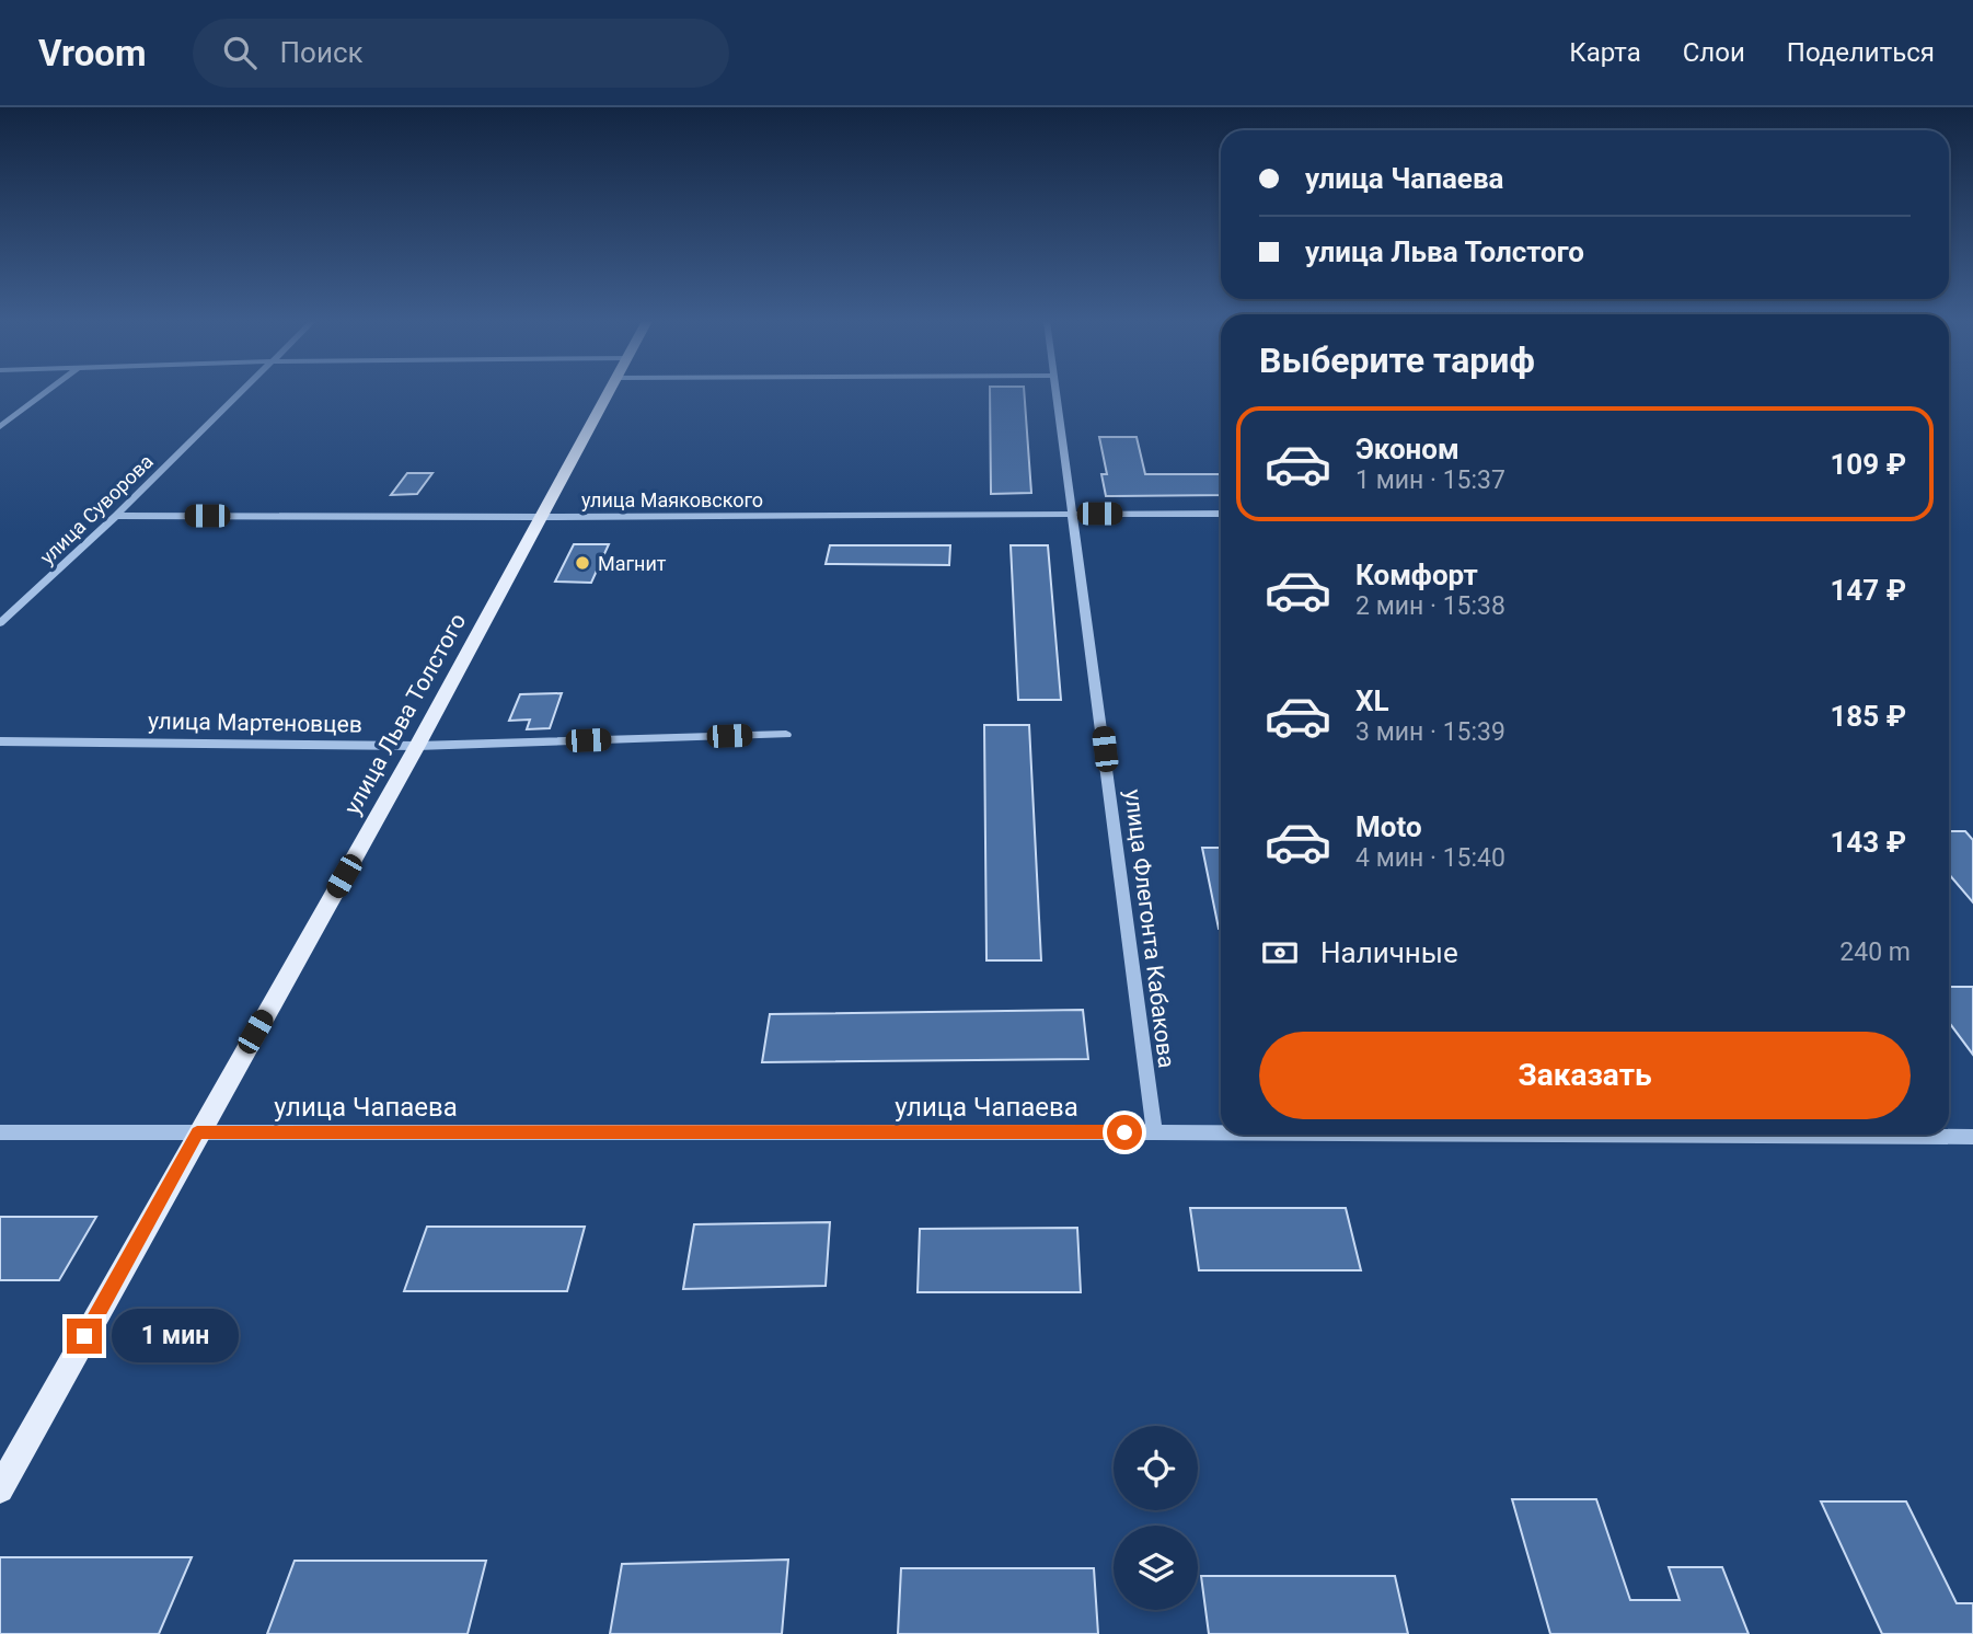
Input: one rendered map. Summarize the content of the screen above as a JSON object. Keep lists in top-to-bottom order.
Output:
{
  "streets": {
    "main road": ["улица Льва Толстого"],
    "street": [
      "улица Маяковского",
      "улица Суворова",
      "улица Мартеновцев",
      "улица Флегонта Кабакова",
      "улица Чапаева"
    ]
  },
  "crossings": [
    ["улица Маяковского", "улица Суворова"],
    ["улица Маяковского", "улица Льва Толстого"],
    ["улица Маяковского", "улица Флегонта Кабакова"],
    ["улица Льва Толстого", "улица Мартеновцев"],
    ["улица Льва Толстого", "улица Чапаева"],
    ["улица Флегонта Кабакова", "улица Чапаева"]
  ],
  "places": ["Магнит"],
  "page": {
    "header": "Vroom",
    "search": "Поиск",
    "nav": ["Карта", "Слои", "Поделиться"],
    "banner": ["улица Чапаева", "улица Льва Толстого"],
    "heading": "Выберите тариф",
    "list": [
      {
        "name": "Эконом",
        "note": "1 мин · 15:37",
        "value": "109 ₽"
      },
      {
        "name": "Комфорт",
        "note": "2 мин · 15:38",
        "value": "147 ₽"
      },
      {
        "name": "XL",
        "note": "3 мин · 15:39",
        "value": "185 ₽"
      },
      {
        "name": "Moto",
        "note": "4 мин · 15:40",
        "value": "143 ₽"
      }
    ],
    "pay": ["Наличные", "240 m"],
    "buttons": "Заказать",
    "bubble": "1 мин"
  }
}
